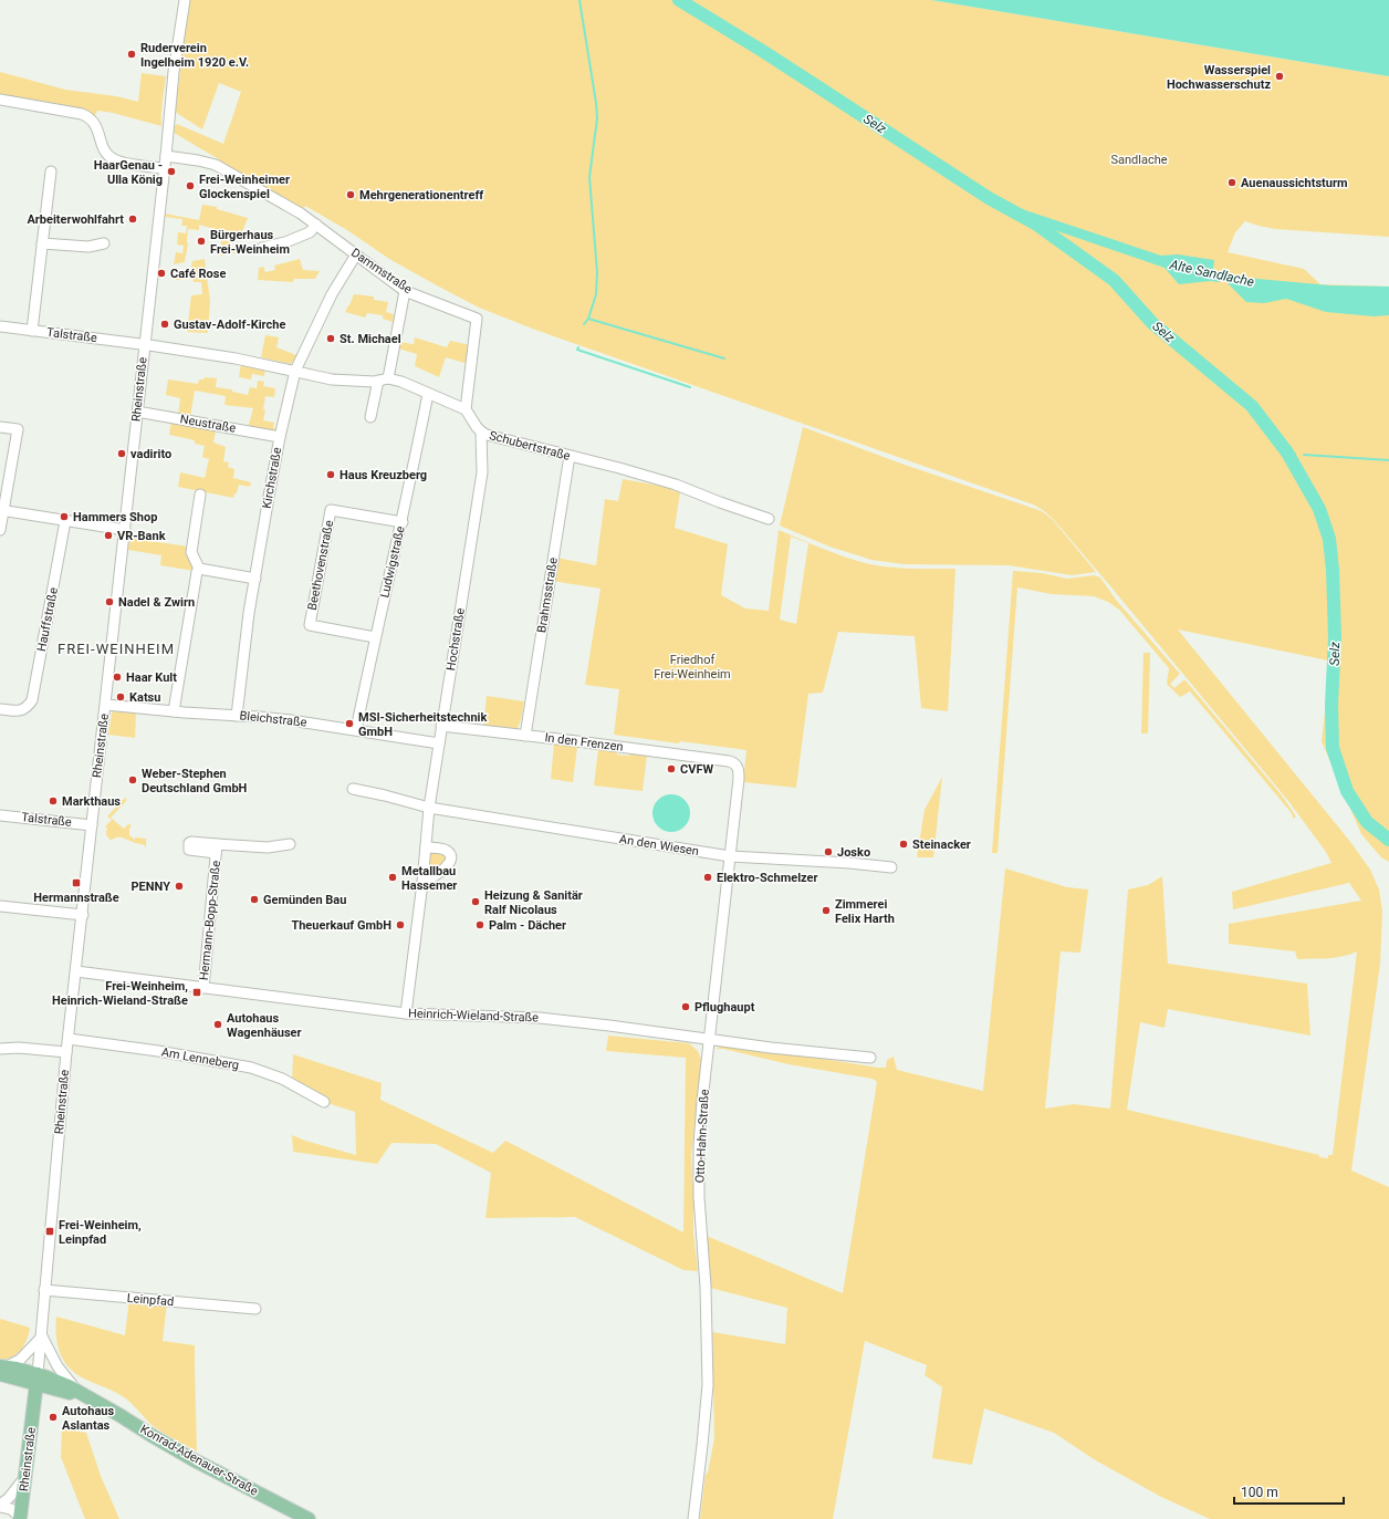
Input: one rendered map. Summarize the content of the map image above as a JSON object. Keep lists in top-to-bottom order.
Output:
{
  "streets": {
    "main road": ["Rheinstraße", "Konrad-Adenauer-Straße"],
    "street": [
      "Dammstraße",
      "Talstraße",
      "Neustraße",
      "Schubertstraße",
      "Kirchstraße",
      "Ludwigstraße",
      "Beethovenstraße",
      "Brahmsstraße",
      "Hauffstraße",
      "Hochstraße",
      "Bleichstraße",
      "In den Frenzen",
      "An den Wiesen",
      "Hermann-Bopp-Straße",
      "Heinrich-Wieland-Straße",
      "Am Lenneberg",
      "Otto-Hahn-Straße",
      "Leinpfad"
    ]
  },
  "crossings": [
    ["Dammstraße", "Rheinstraße"],
    ["Dammstraße", "Schubertstraße"],
    ["Dammstraße", "Kirchstraße"],
    ["Talstraße", "Rheinstraße"],
    ["Rheinstraße", "Neustraße"],
    ["Rheinstraße", "Bleichstraße"],
    ["Rheinstraße", "Heinrich-Wieland-Straße"],
    ["Rheinstraße", "Am Lenneberg"],
    ["Rheinstraße", "Leinpfad"],
    ["Rheinstraße", "Konrad-Adenauer-Straße"],
    ["Neustraße", "Kirchstraße"],
    ["Schubertstraße", "Brahmsstraße"],
    ["Schubertstraße", "Hochstraße"],
    ["Kirchstraße", "Bleichstraße"],
    ["Ludwigstraße", "Beethovenstraße"],
    ["Ludwigstraße", "Bleichstraße"],
    ["Brahmsstraße", "In den Frenzen"],
    ["Hochstraße", "Bleichstraße"],
    ["Hochstraße", "In den Frenzen"],
    ["Hochstraße", "An den Wiesen"],
    ["Hochstraße", "Heinrich-Wieland-Straße"],
    ["In den Frenzen", "Otto-Hahn-Straße"],
    ["An den Wiesen", "Otto-Hahn-Straße"],
    ["Hermann-Bopp-Straße", "Heinrich-Wieland-Straße"],
    ["Heinrich-Wieland-Straße", "Otto-Hahn-Straße"]
  ],
  "districts": ["FREI-WEINHEIM"],
  "water": ["Selz", "Alte Sandlache"],
  "parks": ["Sandlache", "Friedhof Frei-Weinheim"],
  "places": {
    "other": [
      "Ruderverein Ingelheim 1920 e.V.",
      "Wasserspiel Hochwasserschutz",
      "HaarGenau - Ulla König",
      "Auenaussichtsturm",
      "Frei-Weinheimer Glockenspiel",
      "Mehrgenerationentreff",
      "Arbeiterwohlfahrt",
      "Bürgerhaus Frei-Weinheim",
      "Café Rose",
      "Gustav-Adolf-Kirche",
      "St. Michael",
      "vadirito",
      "Haus Kreuzberg",
      "Hammers Shop",
      "VR-Bank",
      "Nadel & Zwirn",
      "Haar Kult",
      "Katsu",
      "MSI-Sicherheitstechnik GmbH",
      "CVFW",
      "Weber-Stephen Deutschland GmbH",
      "Markthaus",
      "Steinacker",
      "Josko",
      "Metallbau Hassemer",
      "Elektro-Schmelzer",
      "PENNY",
      "Gemünden Bau",
      "Heizung & Sanitär Ralf Nicolaus",
      "Zimmerei Felix Harth",
      "Theuerkauf GmbH",
      "Palm - Dächer",
      "Pflughaupt",
      "Autohaus Wagenhäuser",
      "Autohaus Aslantas"
    ],
    "transit": ["Hermannstraße", "Frei-Weinheim, Heinrich-Wieland-Straße", "Frei-Weinheim, Leinpfad"]
  },
  "scale_bar": "100 m"
}
